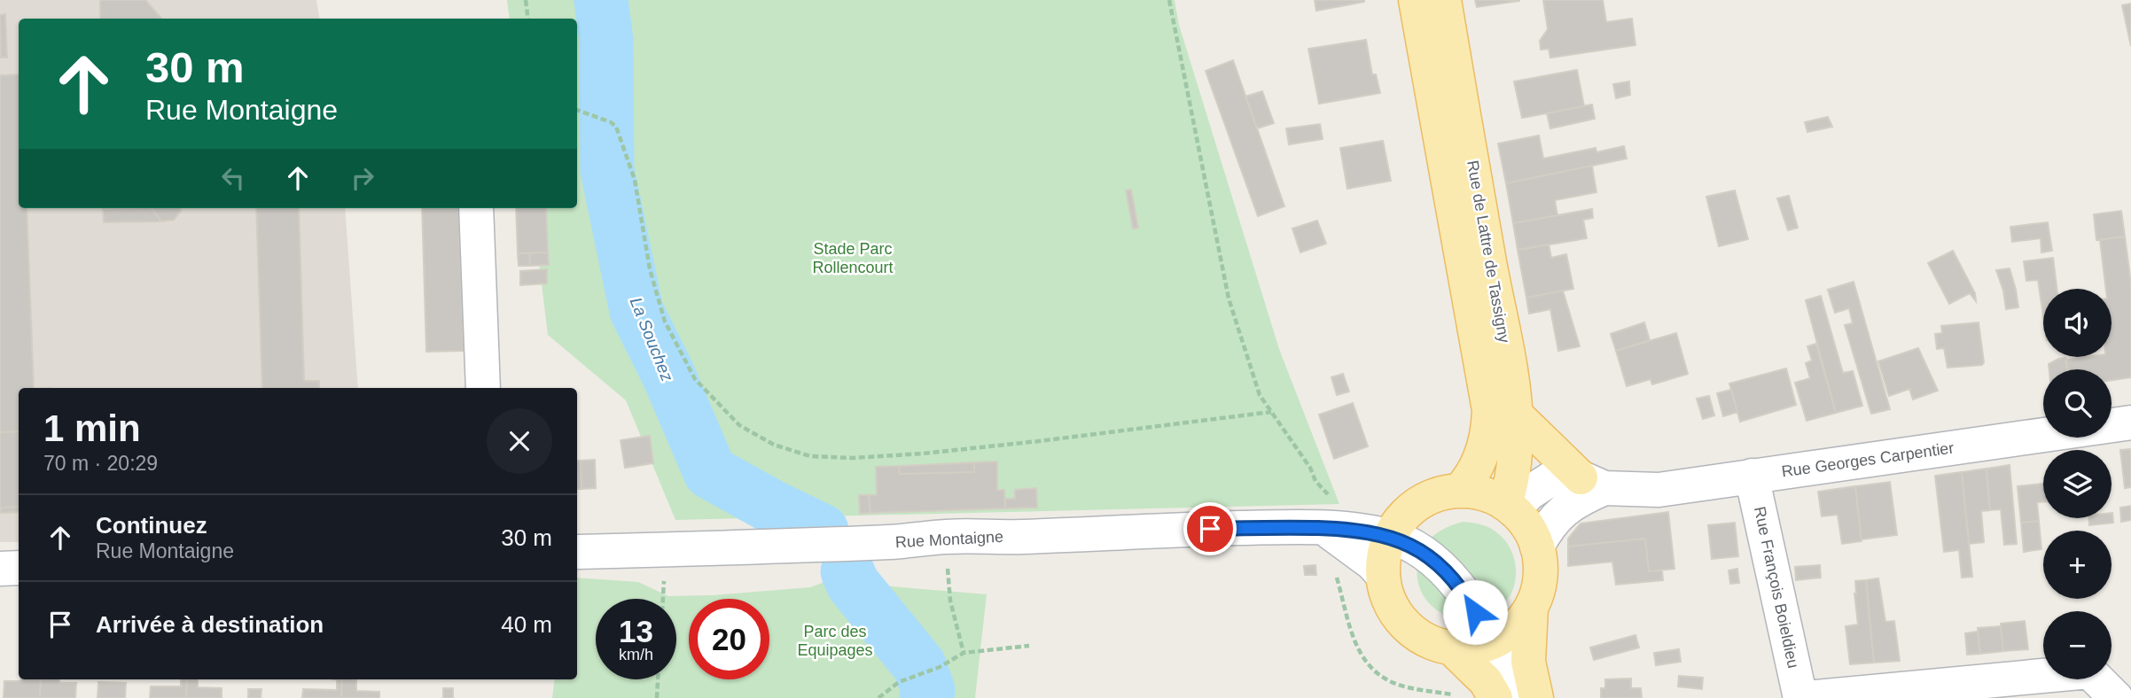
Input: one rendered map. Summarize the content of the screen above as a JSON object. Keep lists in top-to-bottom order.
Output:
{
  "streets": {
    "main road": ["Rue de Lattre de Tassigny"],
    "street": ["Rue Georges Carpentier", "Rue Montaigne", "Rue François Boieldieu"]
  },
  "crossings": [
    ["Rue de Lattre de Tassigny", "Rue Georges Carpentier"],
    ["Rue Georges Carpentier", "Rue François Boieldieu"]
  ],
  "water": ["La Souchez"],
  "parks": ["Stade Parc Rollencourt", "Parc des Equipages"],
  "page": {
    "turn": ["30 m", "Rue Montaigne"],
    "map_buttons": ["+", "−"],
    "heading": ["1 min", "70 m · 20:29"],
    "list": [
      {
        "name": "Continuez",
        "note": "Rue Montaigne",
        "value": "30 m"
      },
      {
        "name": "Arrivée à destination",
        "value": "40 m"
      }
    ],
    "speed": "13 km/h",
    "limit": "20"
  }
}
